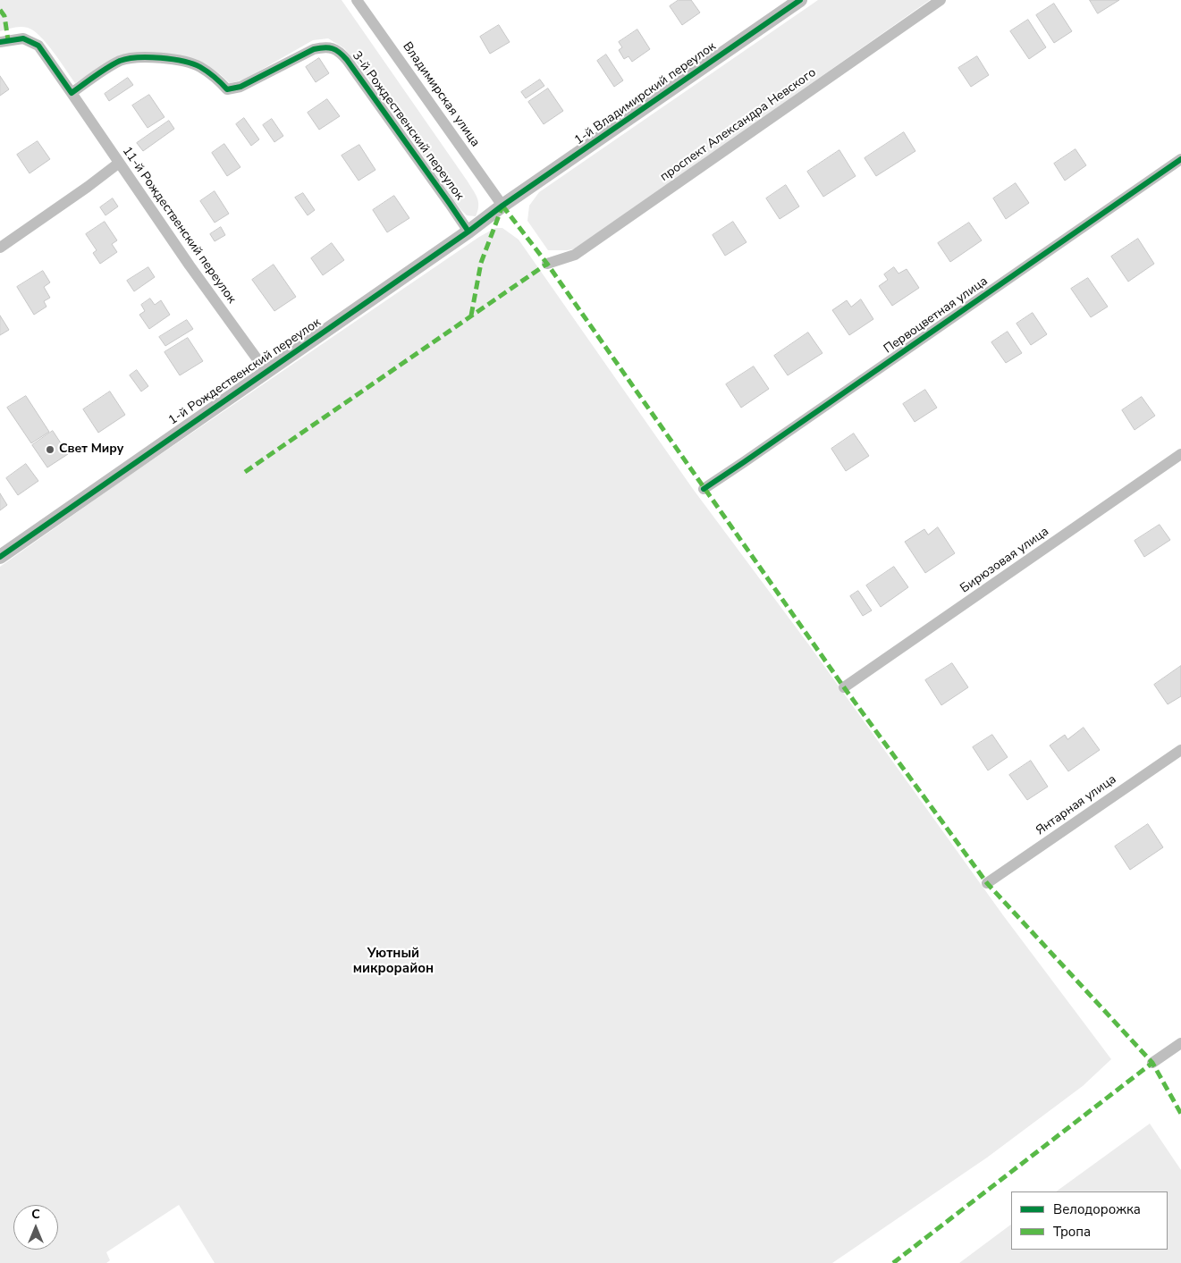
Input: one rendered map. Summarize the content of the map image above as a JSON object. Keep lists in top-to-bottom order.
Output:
{
  "streets": {
    "street": [
      "1-й Владимирский переулок",
      "Владимирская улица",
      "проспект Александра Невского",
      "3-й Рождественский переулок",
      "11-й Рождественский переулок",
      "Первоцветная улица",
      "1-й Рождественский переулок",
      "Бирюзовая улица",
      "Янтарная улица"
    ]
  },
  "crossings": [
    ["1-й Владимирский переулок", "Владимирская улица"],
    ["1-й Владимирский переулок", "1-й Рождественский переулок"],
    ["Владимирская улица", "1-й Рождественский переулок"],
    ["3-й Рождественский переулок", "11-й Рождественский переулок"],
    ["3-й Рождественский переулок", "1-й Рождественский переулок"],
    ["11-й Рождественский переулок", "1-й Рождественский переулок"]
  ],
  "districts": ["Уютный микрорайон"],
  "places": ["Свет Миру"],
  "legend": ["Велодорожка", "Тропа"],
  "north": "top"
}
